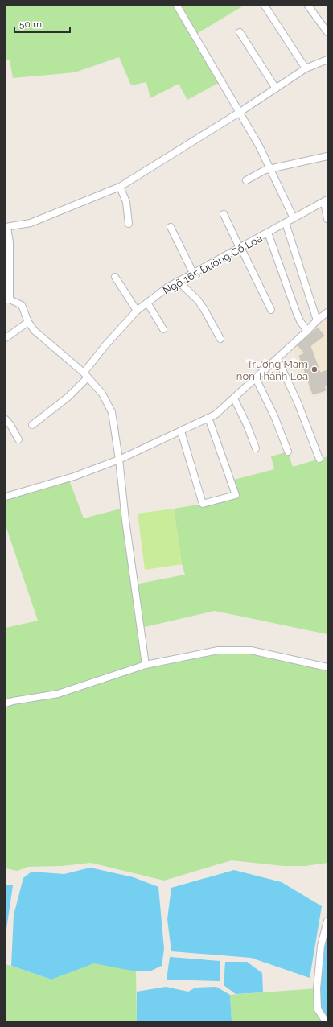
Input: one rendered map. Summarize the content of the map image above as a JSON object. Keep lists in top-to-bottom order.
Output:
{
  "streets": {
    "street": ["Ngõ 165 Đường Cổ Loa"]
  },
  "places": ["Trường Mầm non Thành Loa"],
  "scale_bar": "50 m"
}
